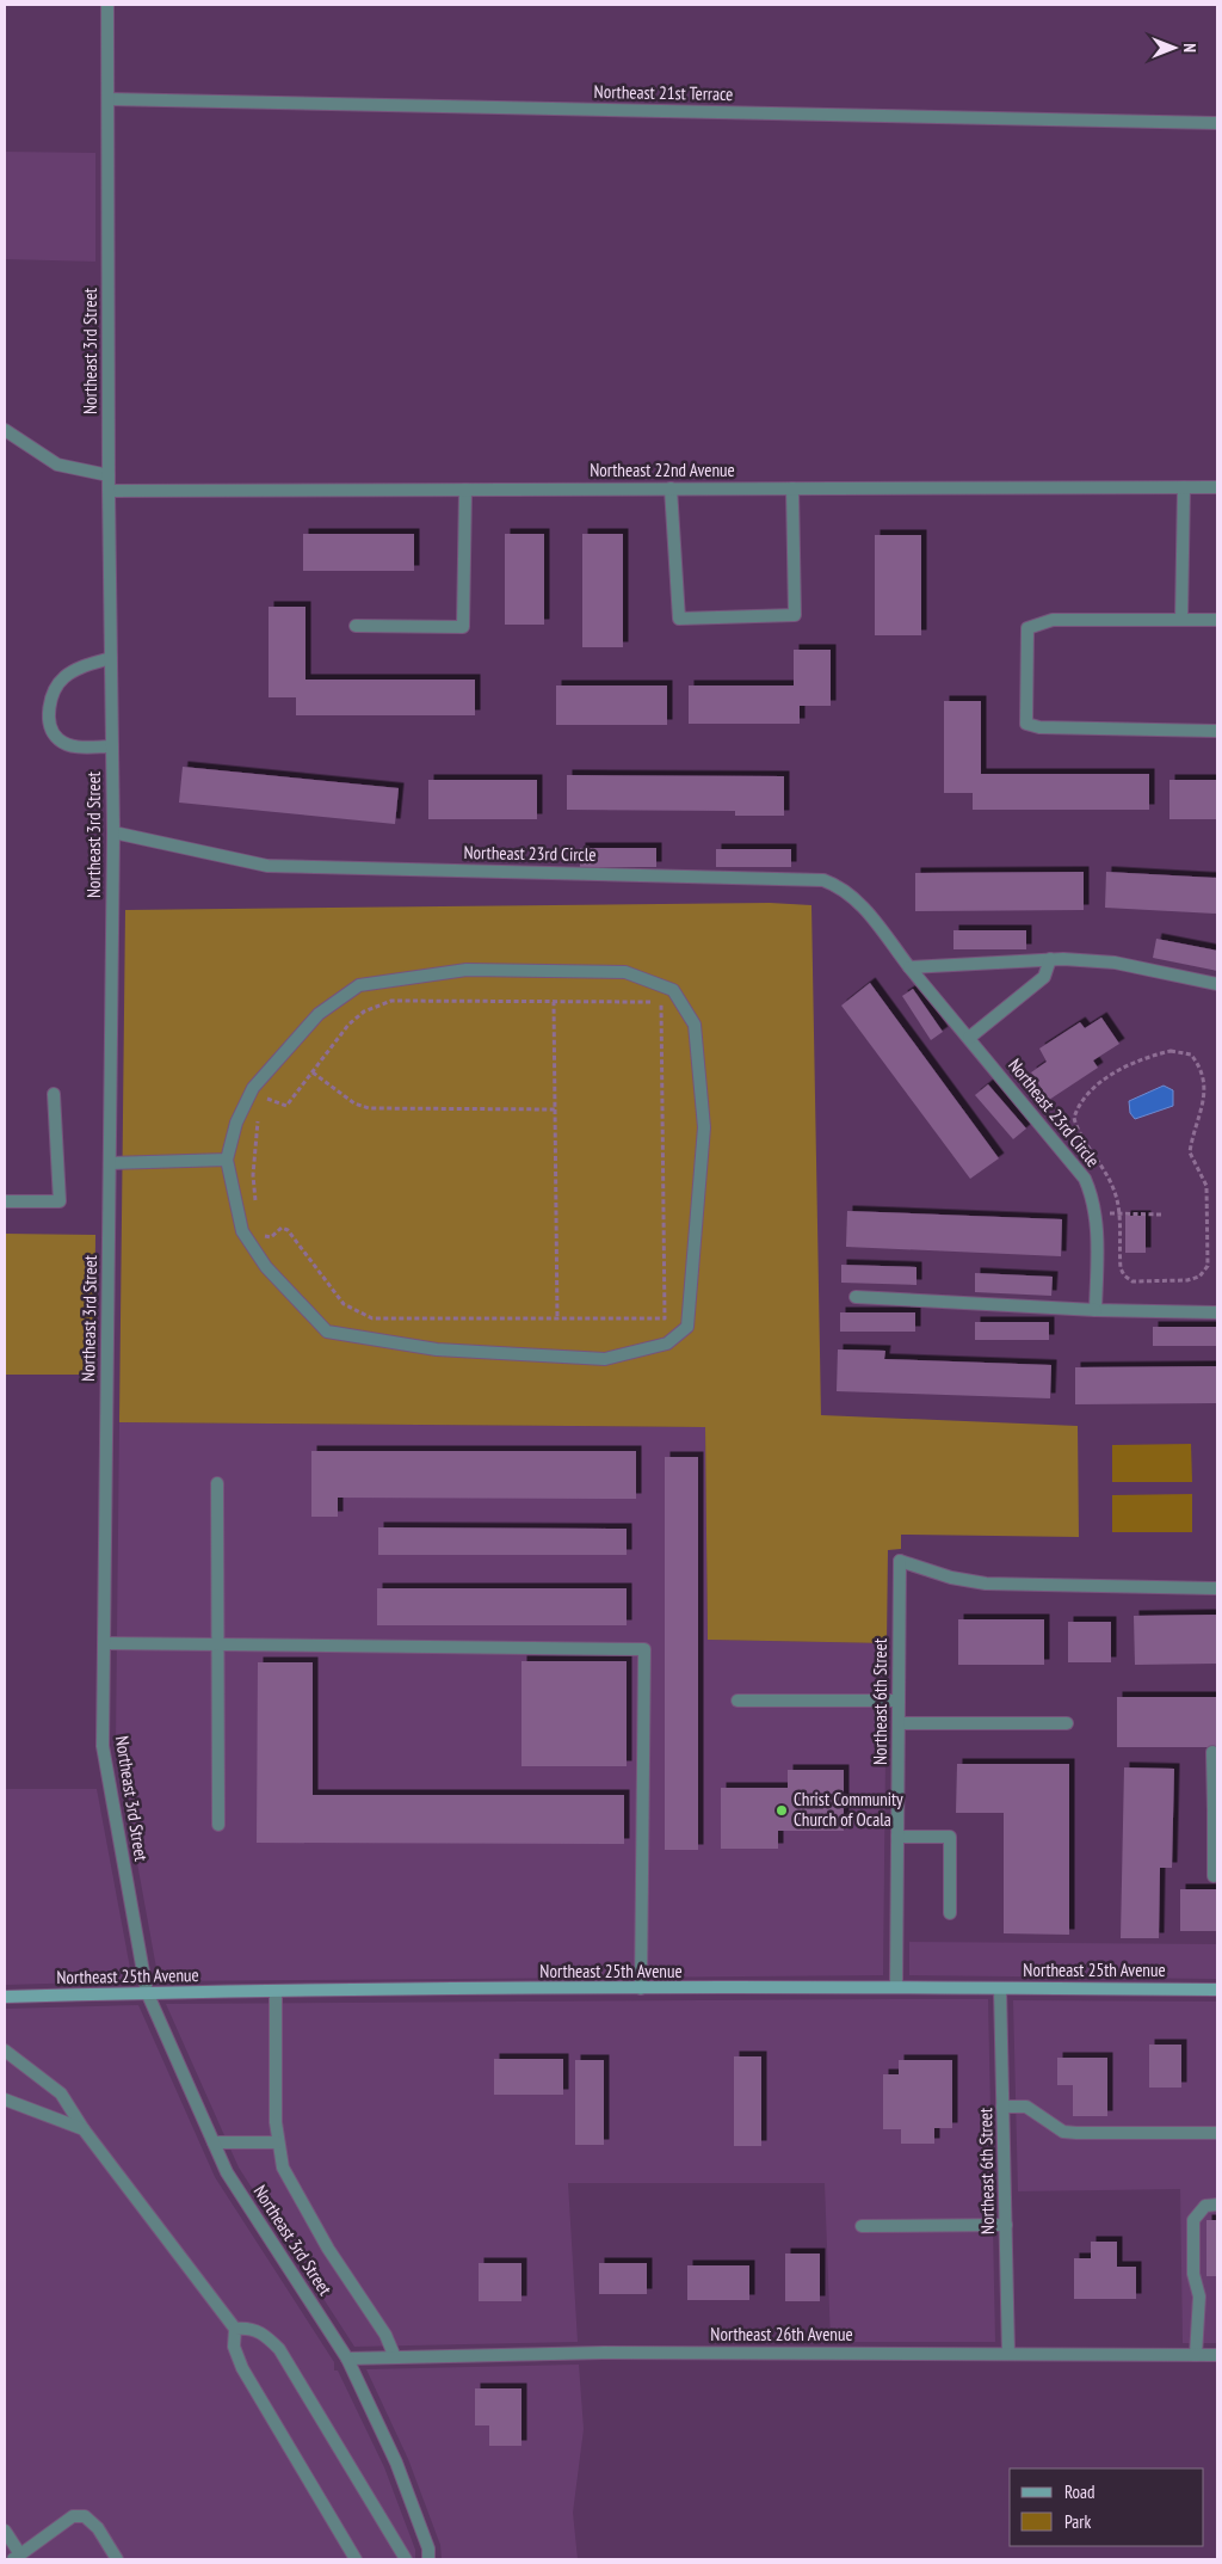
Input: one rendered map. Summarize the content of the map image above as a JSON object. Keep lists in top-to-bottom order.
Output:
{
  "streets": {
    "main road": ["Northeast 25th Avenue"],
    "street": [
      "Northeast 21st Terrace",
      "Northeast 3rd Street",
      "Northeast 22nd Avenue",
      "Northeast 23rd Circle",
      "Northeast 6th Street",
      "Northeast 26th Avenue"
    ]
  },
  "crossings": [
    ["Northeast 21st Terrace", "Northeast 3rd Street"],
    ["Northeast 3rd Street", "Northeast 22nd Avenue"],
    ["Northeast 3rd Street", "Northeast 23rd Circle"],
    ["Northeast 3rd Street", "Northeast 25th Avenue"],
    ["Northeast 3rd Street", "Northeast 26th Avenue"],
    ["Northeast 6th Street", "Northeast 25th Avenue"],
    ["Northeast 6th Street", "Northeast 26th Avenue"]
  ],
  "places": ["Christ Community Church of Ocala"],
  "legend": ["Road", "Park"],
  "north": "right"
}
